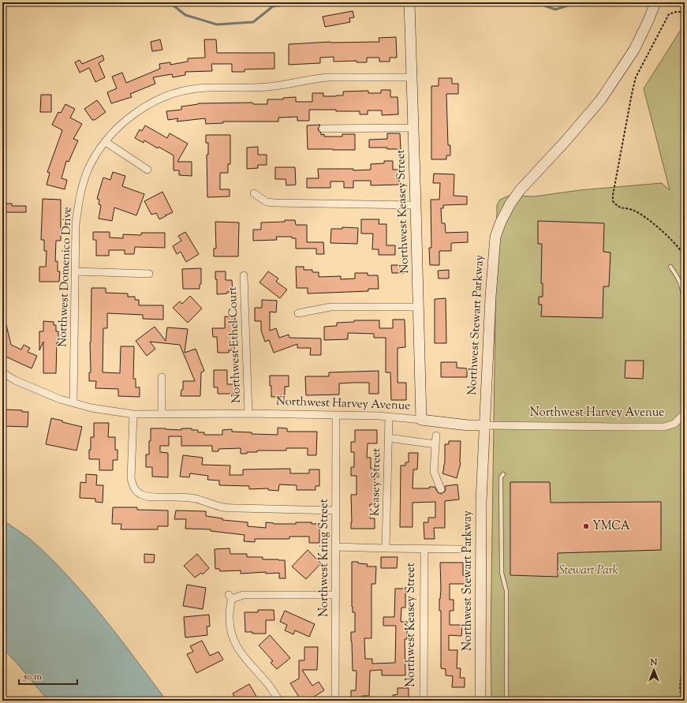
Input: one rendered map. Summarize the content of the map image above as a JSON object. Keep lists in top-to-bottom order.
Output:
{
  "streets": {
    "main road": ["Northwest Keasey Street", "Northwest Stewart Parkway", "Northwest Harvey Avenue"],
    "street": [
      "Northwest Domenico Drive",
      "Northwest Ethel Court",
      "Keasey Street",
      "Northwest Kring Street"
    ]
  },
  "crossings": [
    ["Northwest Keasey Street", "Northwest Domenico Drive"],
    ["Northwest Keasey Street", "Northwest Harvey Avenue"],
    ["Northwest Domenico Drive", "Northwest Harvey Avenue"],
    ["Northwest Stewart Parkway", "Northwest Harvey Avenue"],
    ["Northwest Ethel Court", "Northwest Harvey Avenue"],
    ["Northwest Harvey Avenue", "Keasey Street"],
    ["Northwest Harvey Avenue", "Northwest Kring Street"]
  ],
  "parks": ["Stewart Park"],
  "places": ["YMCA"],
  "scale_bar": "50 m",
  "north": "top"
}
